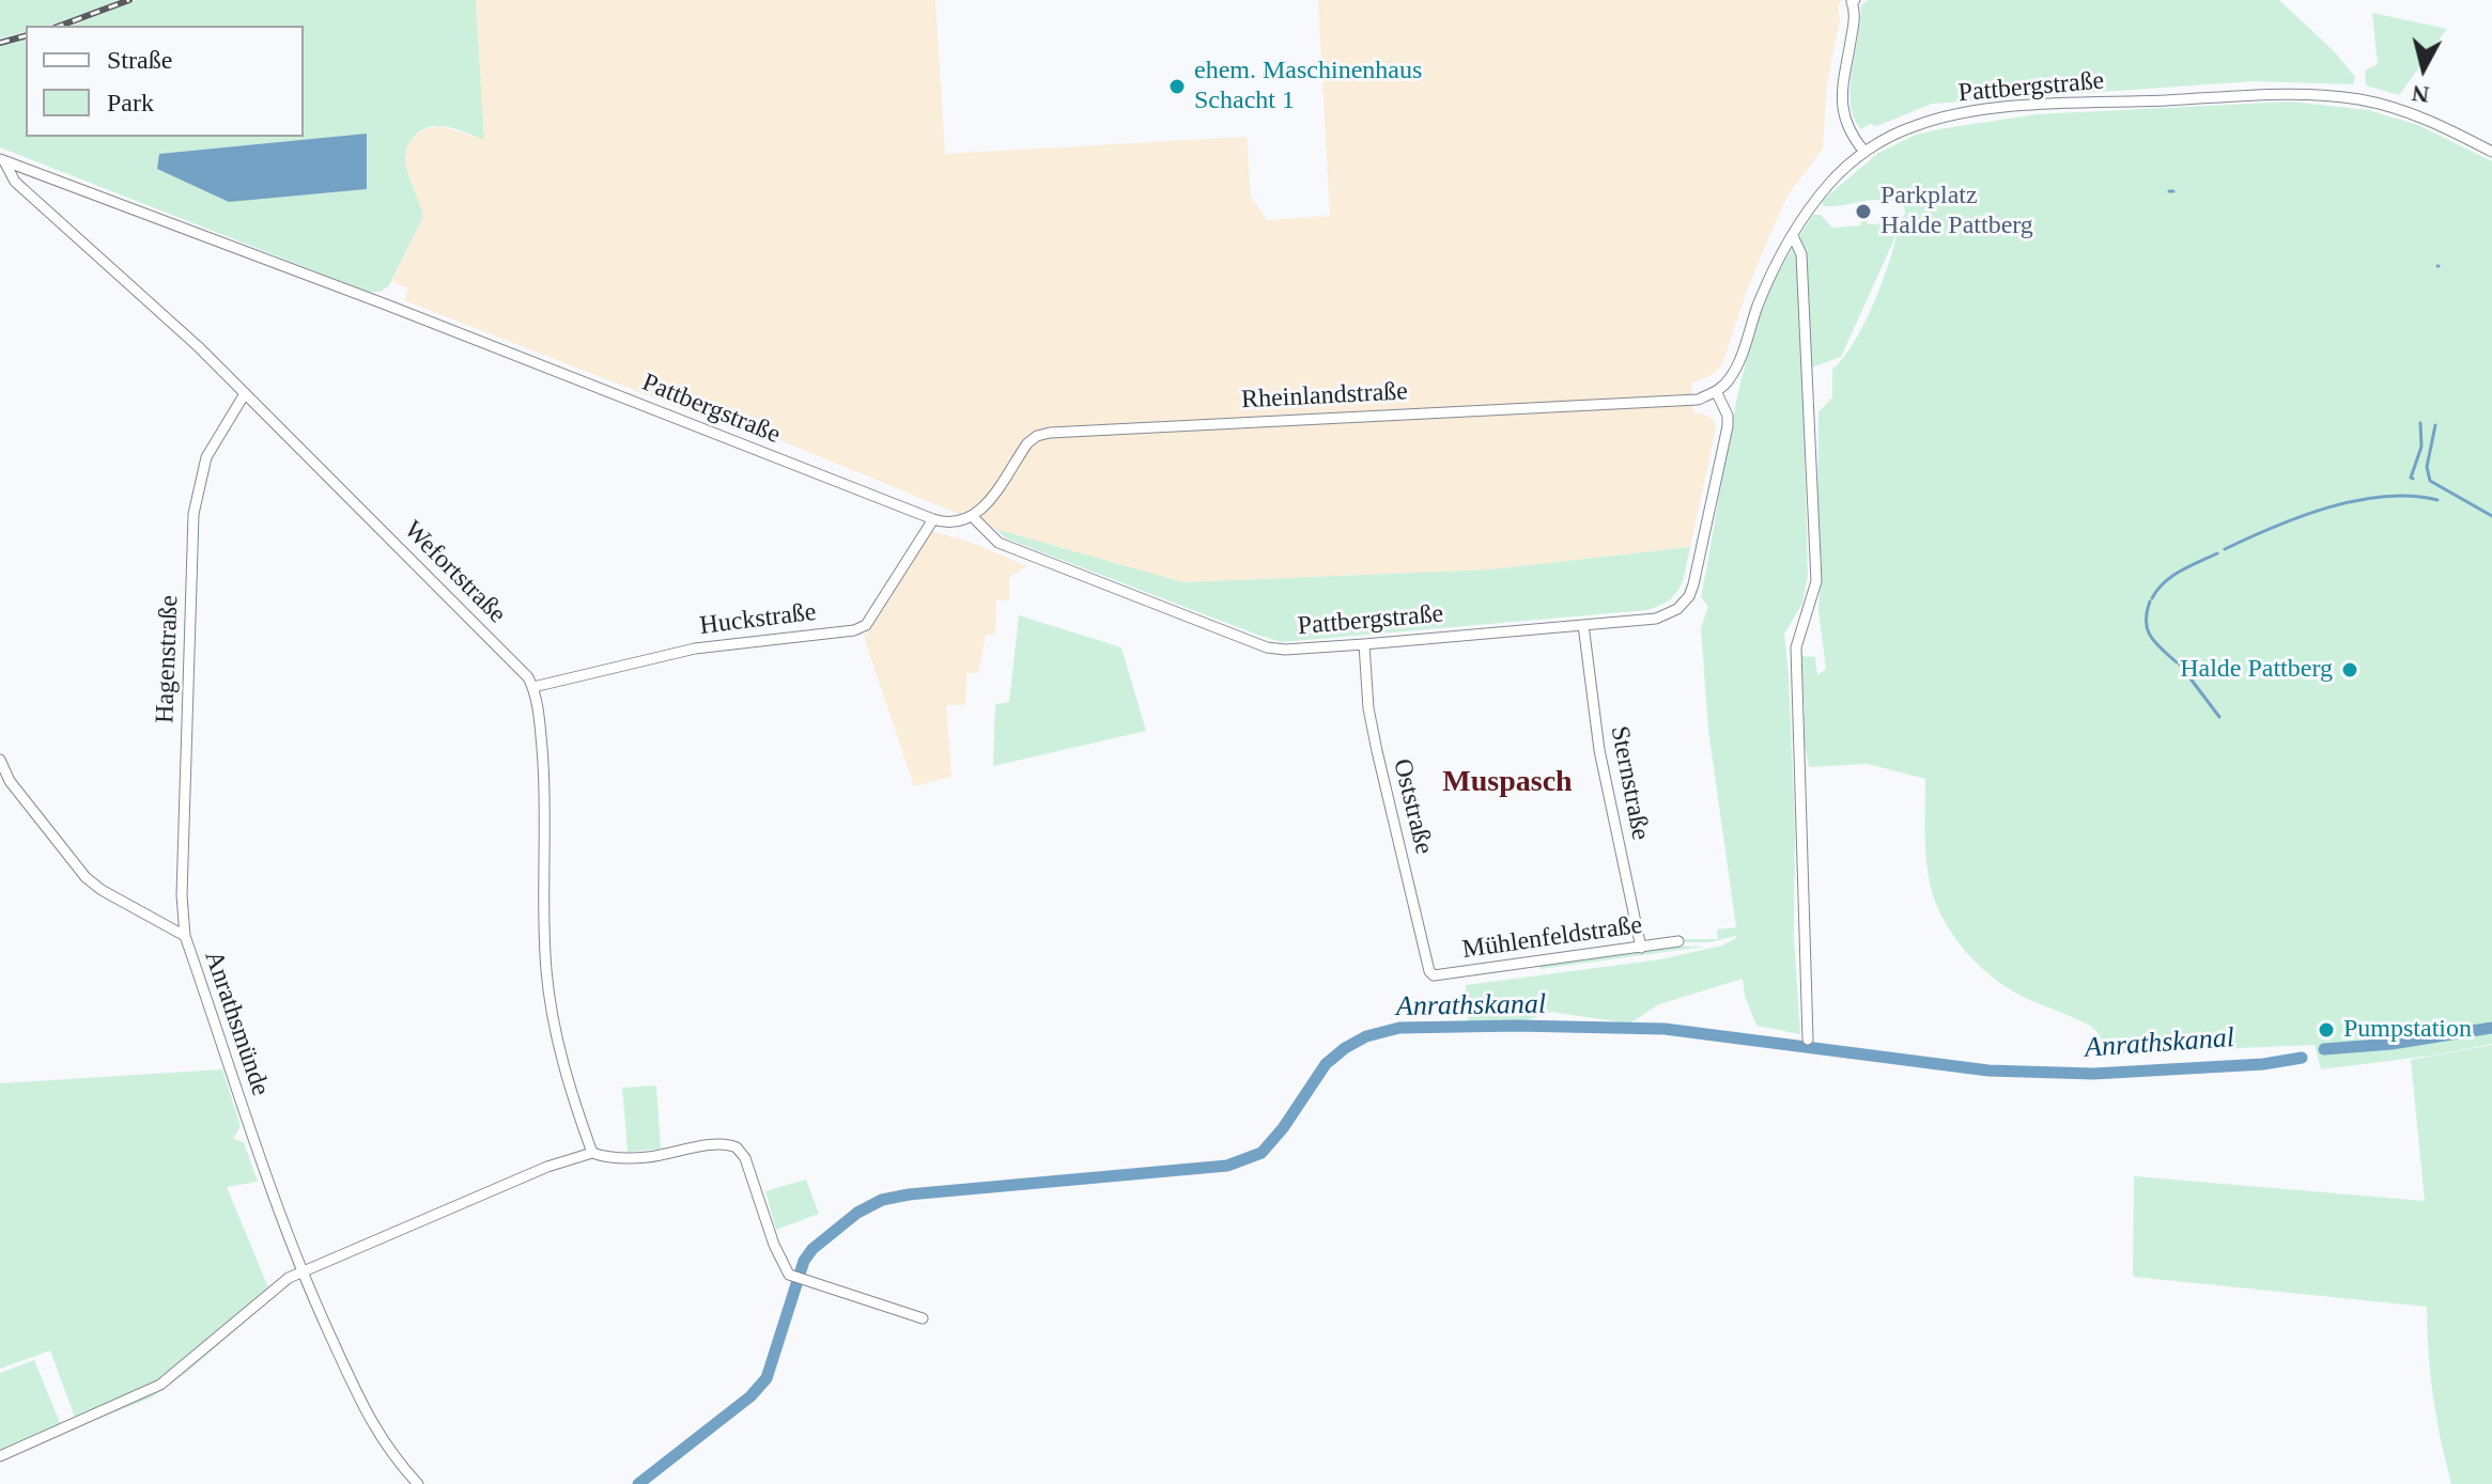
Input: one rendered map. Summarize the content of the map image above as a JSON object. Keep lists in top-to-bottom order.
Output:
{
  "streets": {
    "street": [
      "Pattbergstraße",
      "Rheinlandstraße",
      "Wefortstraße",
      "Huckstraße",
      "Hagenstraße",
      "Sternstraße",
      "Oststraße",
      "Mühlenfeldstraße",
      "Anrathsmünde"
    ]
  },
  "crossings": [
    ["Pattbergstraße", "Rheinlandstraße"],
    ["Pattbergstraße", "Wefortstraße"],
    ["Pattbergstraße", "Huckstraße"],
    ["Pattbergstraße", "Sternstraße"],
    ["Pattbergstraße", "Oststraße"],
    ["Wefortstraße", "Huckstraße"],
    ["Wefortstraße", "Hagenstraße"],
    ["Hagenstraße", "Anrathsmünde"],
    ["Sternstraße", "Mühlenfeldstraße"],
    ["Oststraße", "Mühlenfeldstraße"]
  ],
  "districts": ["Muspasch"],
  "water": ["Anrathskanal"],
  "places": [
    "ehem. Maschinenhaus Schacht 1",
    "Parkplatz Halde Pattberg",
    "Halde Pattberg",
    "Pumpstation"
  ],
  "legend": ["Straße", "Park"],
  "north": "bottom"
}
